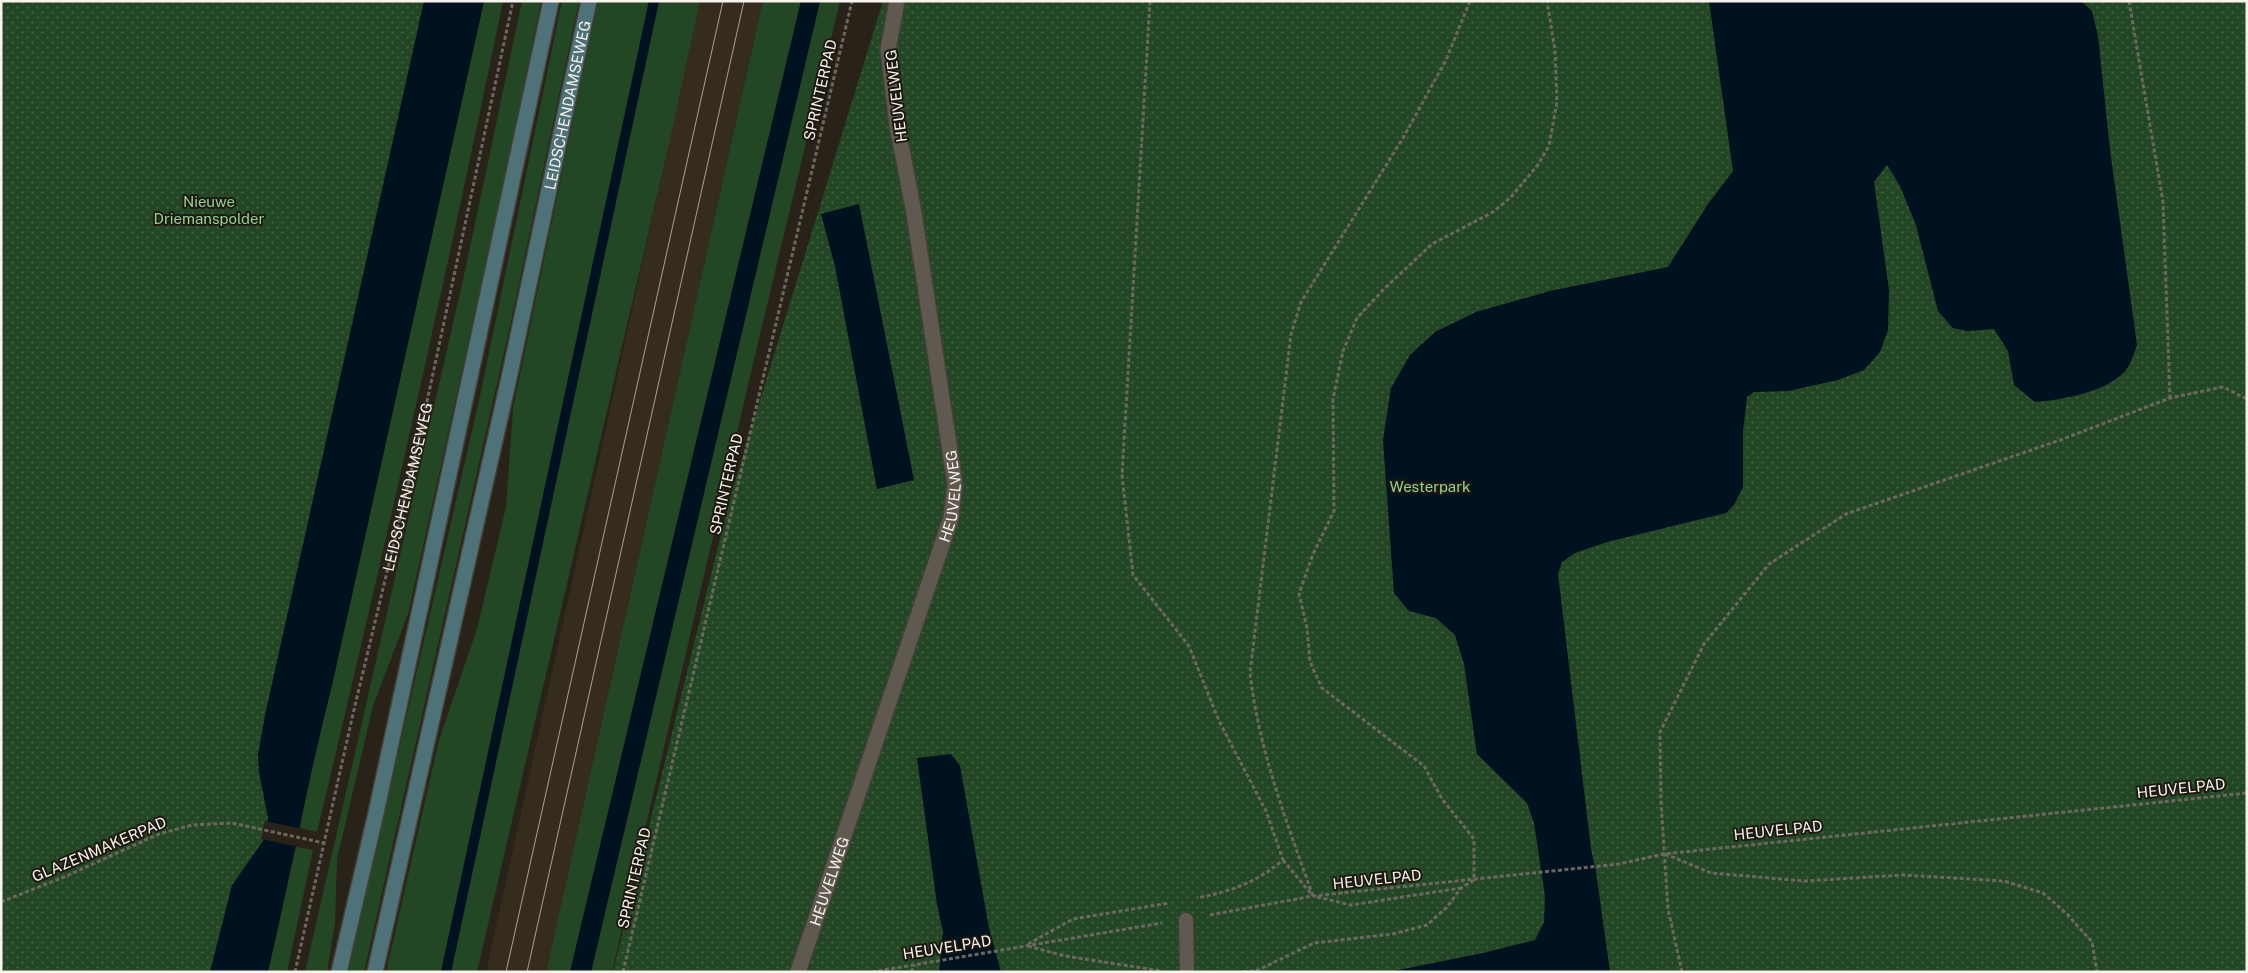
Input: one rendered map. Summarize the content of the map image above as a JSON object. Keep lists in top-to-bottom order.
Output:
{
  "streets": {
    "main road": ["LEIDSCHENDAMSEWEG"],
    "street": ["HEUVELWEG"],
    "path": ["SPRINTERPAD", "HEUVELPAD", "GLAZENMAKERPAD"]
  },
  "crossings": [
    ["LEIDSCHENDAMSEWEG", "GLAZENMAKERPAD"]
  ],
  "parks": ["Nieuwe Driemanspolder", "Westerpark"]
}
